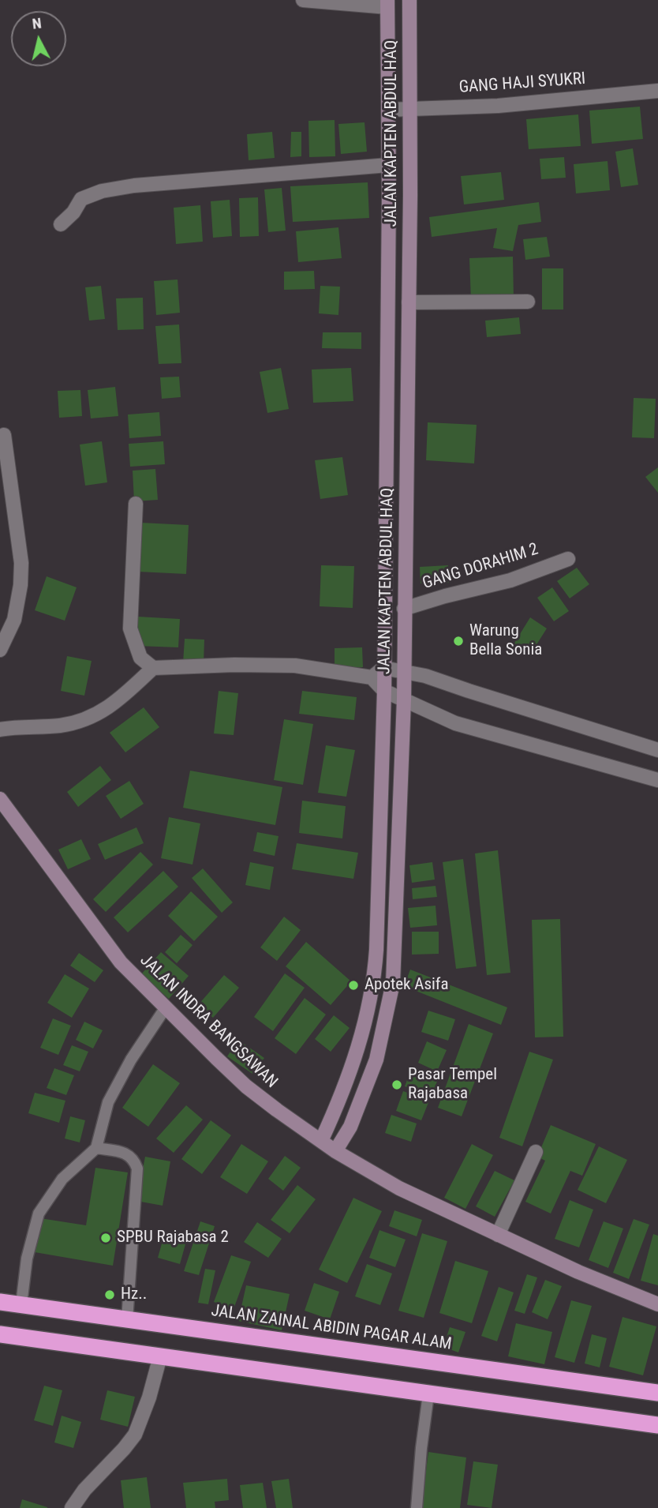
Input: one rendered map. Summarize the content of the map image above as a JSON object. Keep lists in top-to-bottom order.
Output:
{
  "streets": {
    "highway": ["JALAN ZAINAL ABIDIN PAGAR ALAM"],
    "street": [
      "GANG HAJI SYUKRI",
      "JALAN KAPTEN ABDUL HAQ",
      "GANG DORAHIM 2",
      "JALAN INDRA BANGSAWAN"
    ]
  },
  "crossings": [
    ["GANG HAJI SYUKRI", "JALAN KAPTEN ABDUL HAQ"],
    ["JALAN KAPTEN ABDUL HAQ", "GANG DORAHIM 2"],
    ["JALAN KAPTEN ABDUL HAQ", "JALAN INDRA BANGSAWAN"]
  ],
  "places": [
    "Warung Bella Sonia",
    "Apotek Asifa",
    "Pasar Tempel Rajabasa",
    "SPBU Rajabasa 2",
    "Hz.."
  ],
  "north": "top"
}
